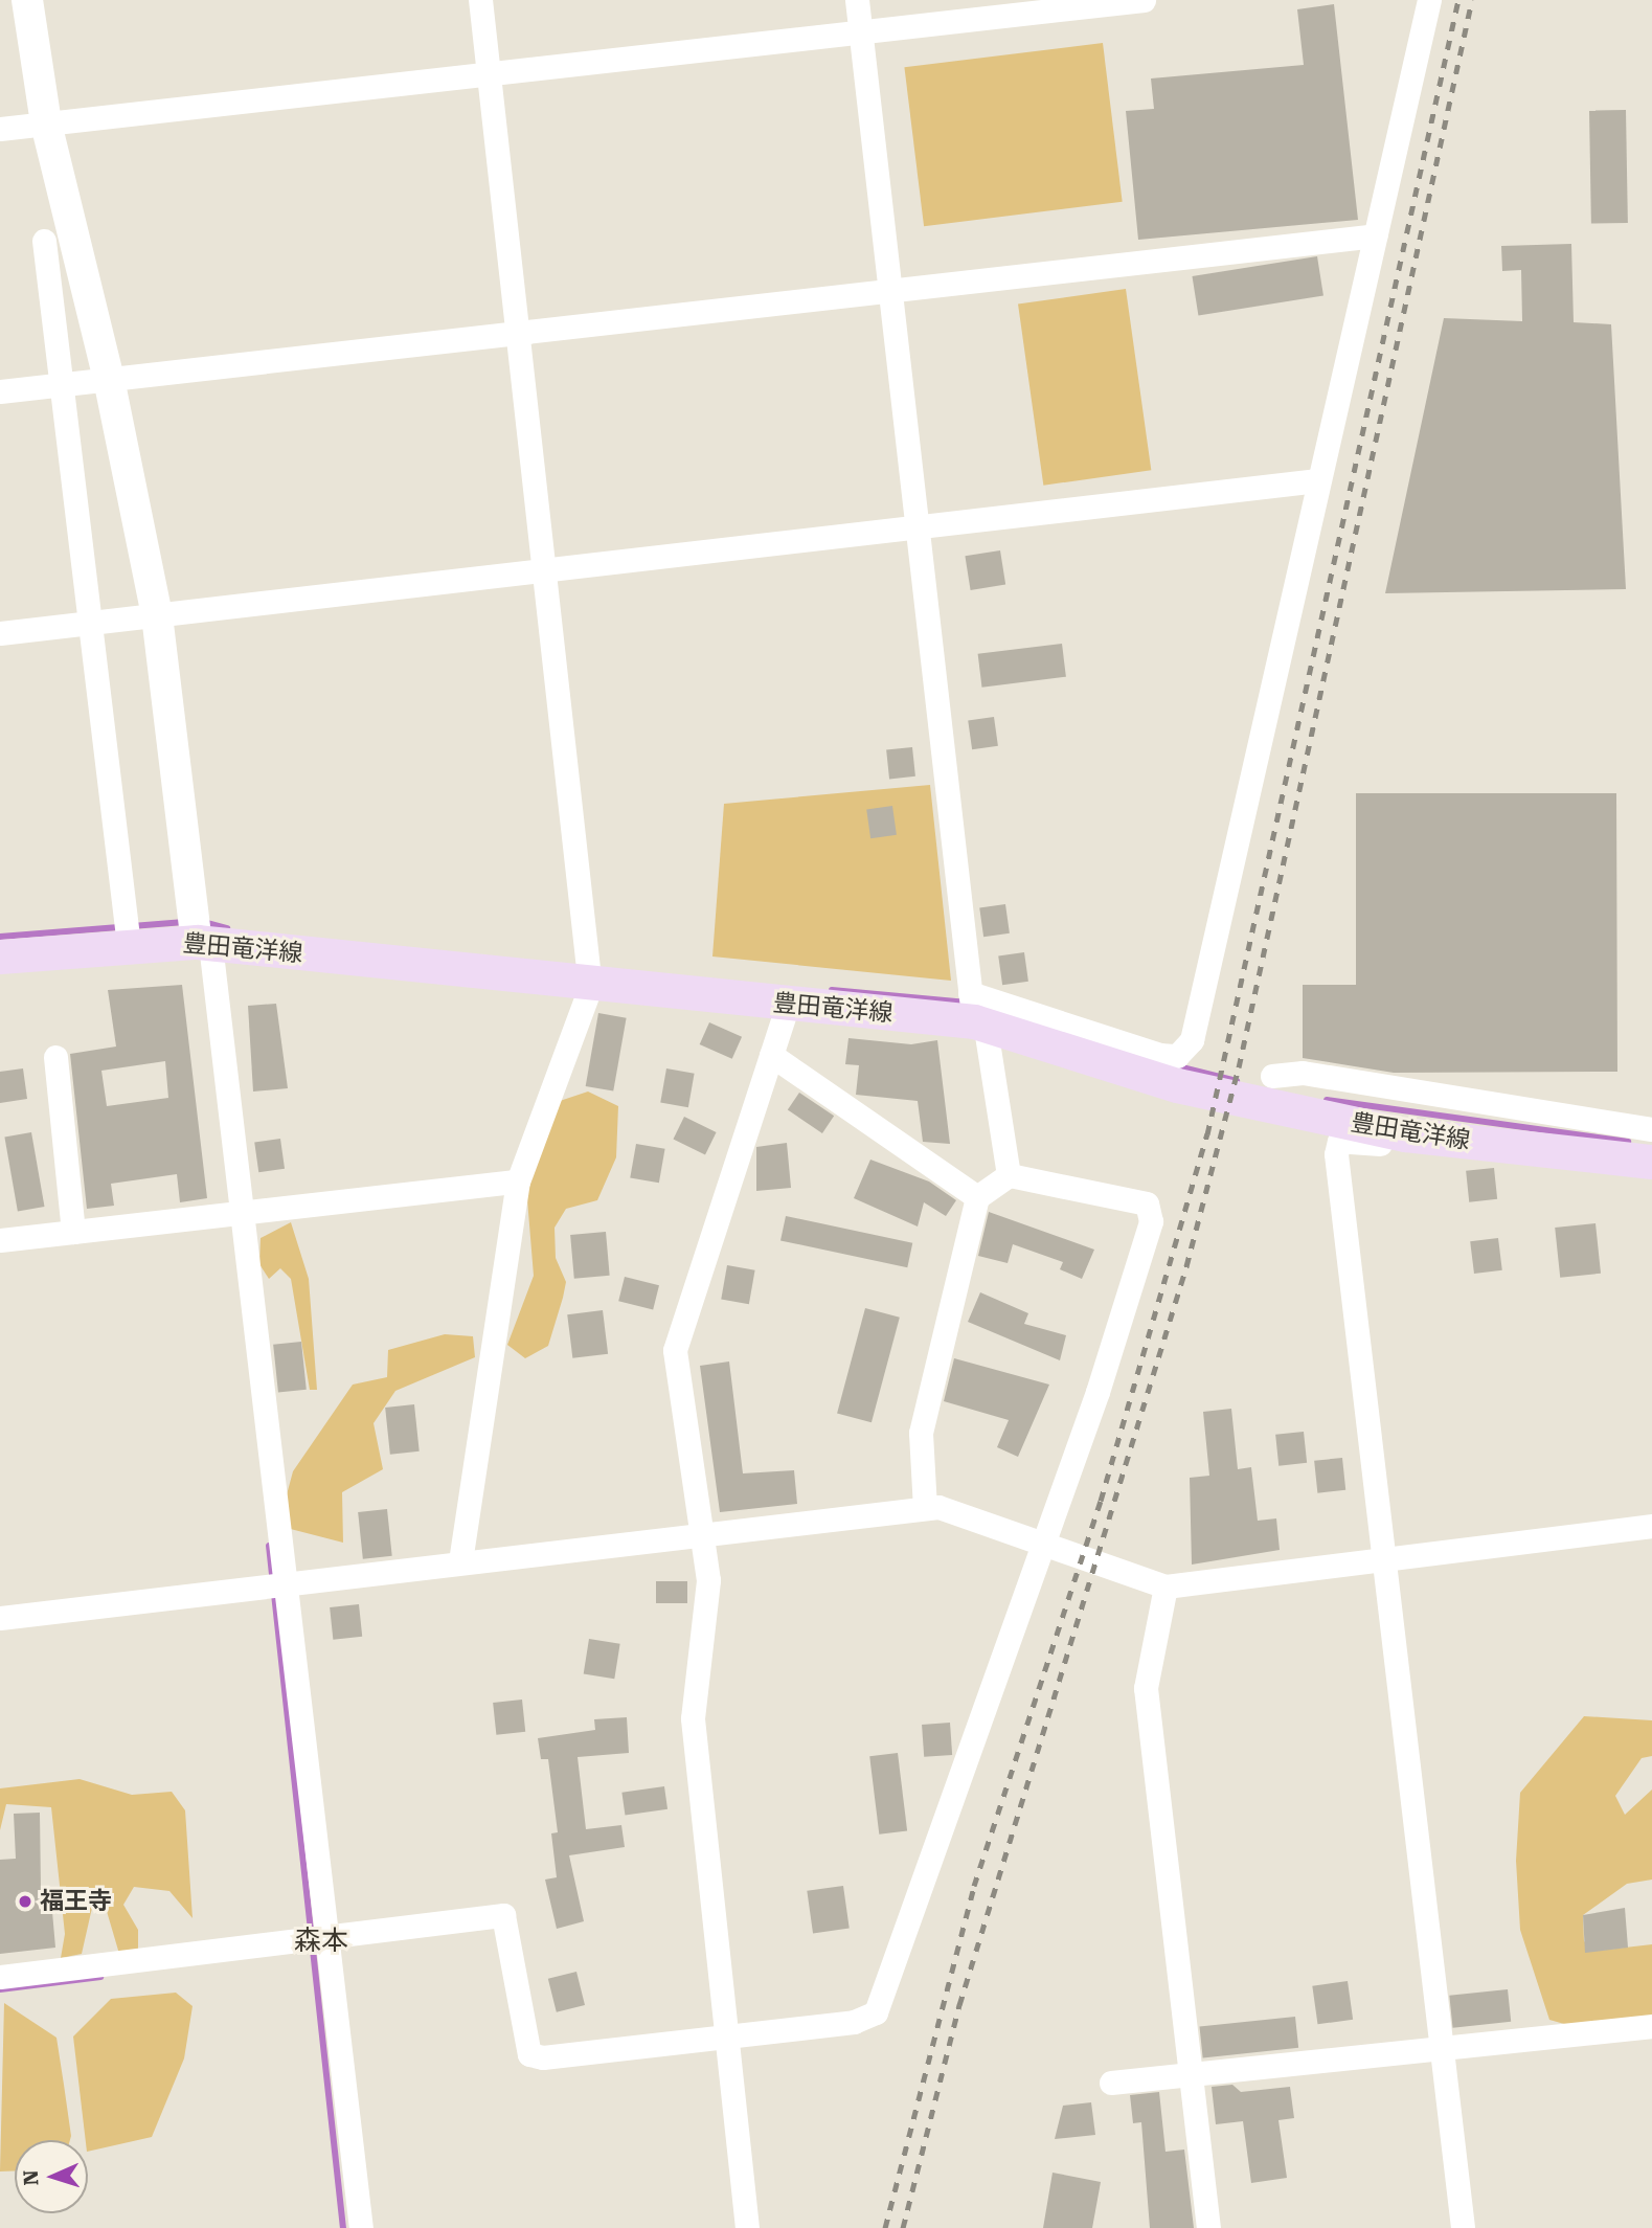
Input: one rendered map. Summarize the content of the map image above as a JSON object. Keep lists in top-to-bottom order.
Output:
{
  "streets": {
    "main road": ["豊田竜洋線"]
  },
  "districts": ["森本"],
  "places": ["福王寺"],
  "north": "left"
}
